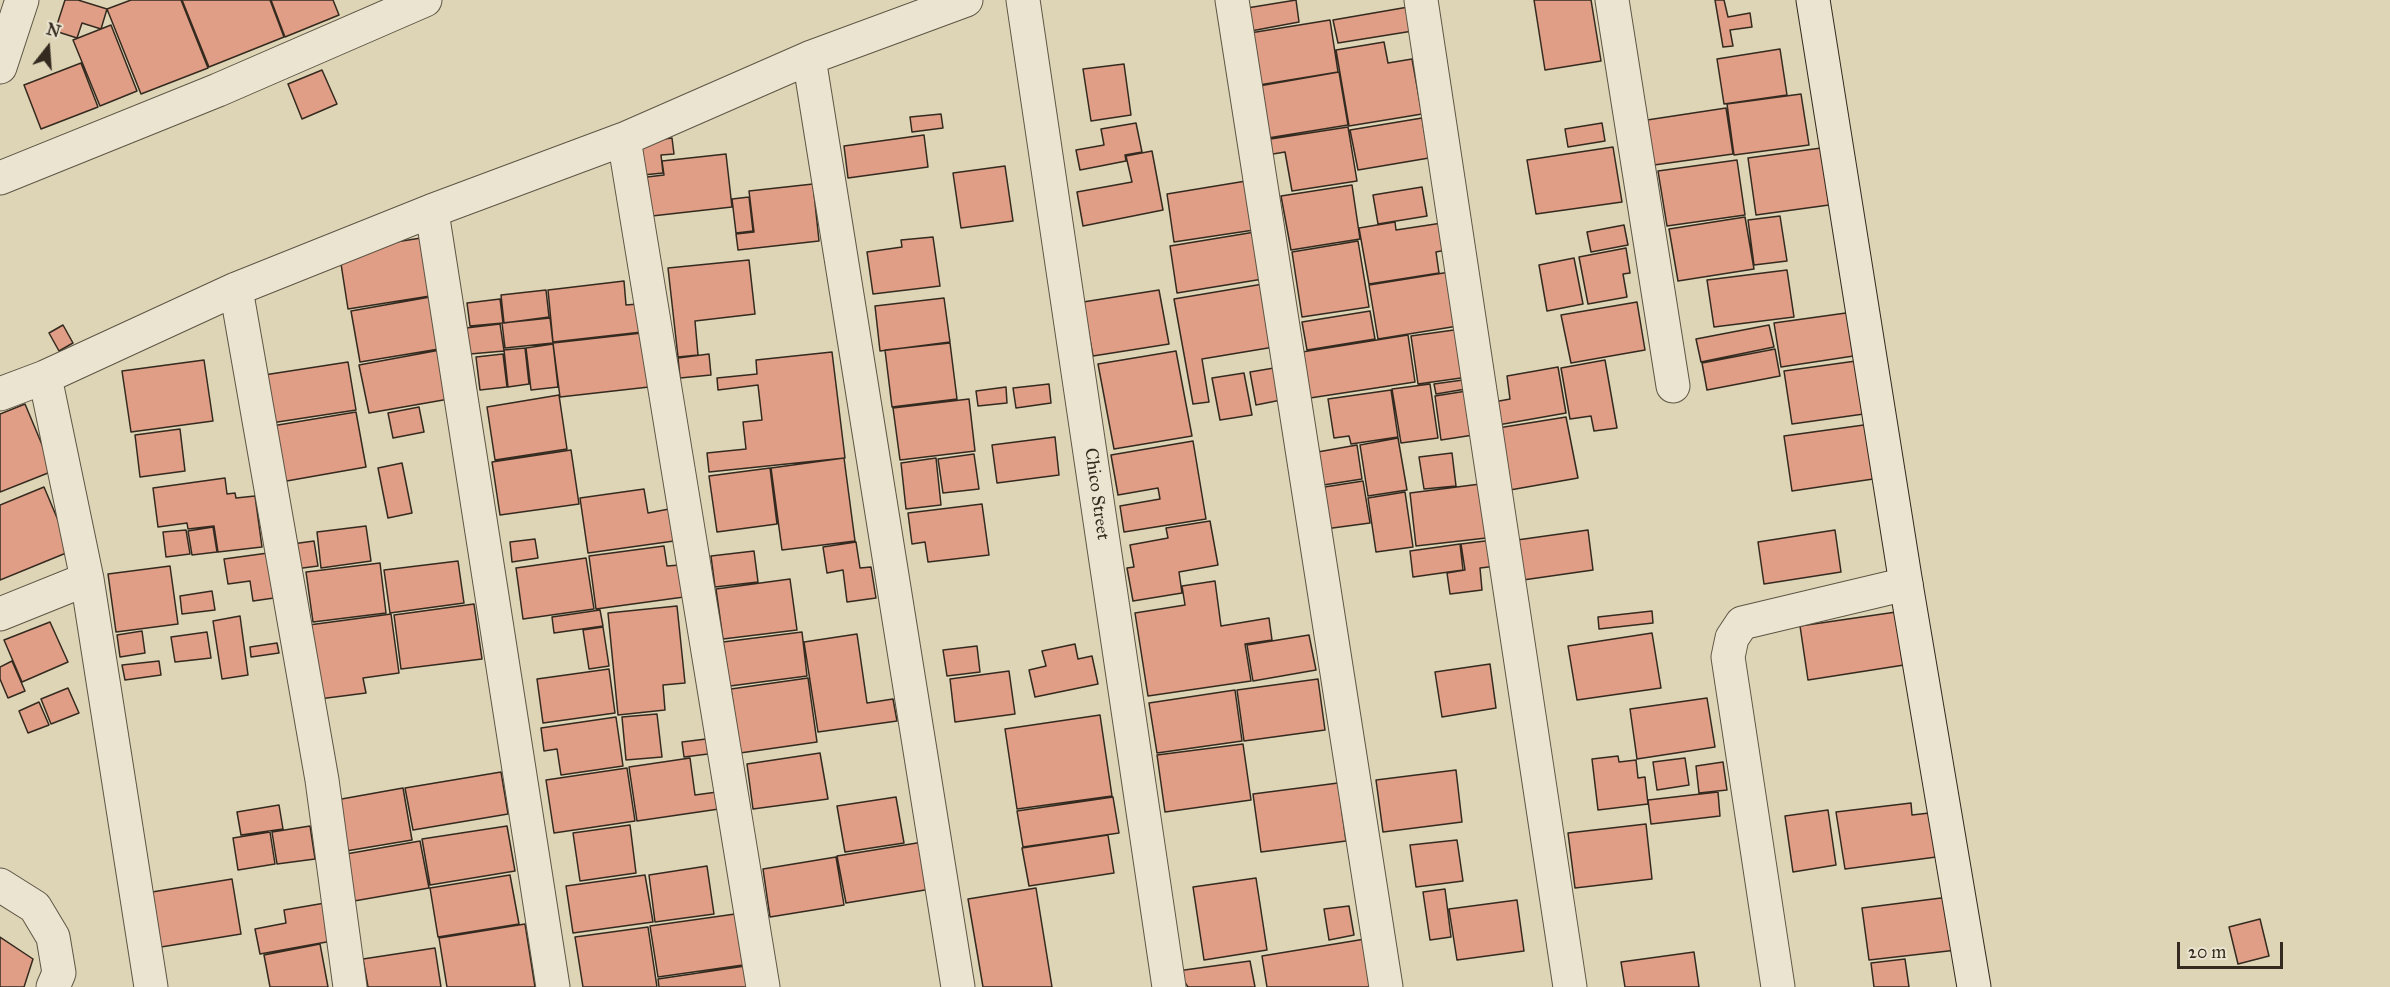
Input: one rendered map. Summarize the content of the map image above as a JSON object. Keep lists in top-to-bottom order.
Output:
{
  "streets": {
    "street": ["Chico Street"]
  },
  "scale_bar": "20 m",
  "north": "top"
}
